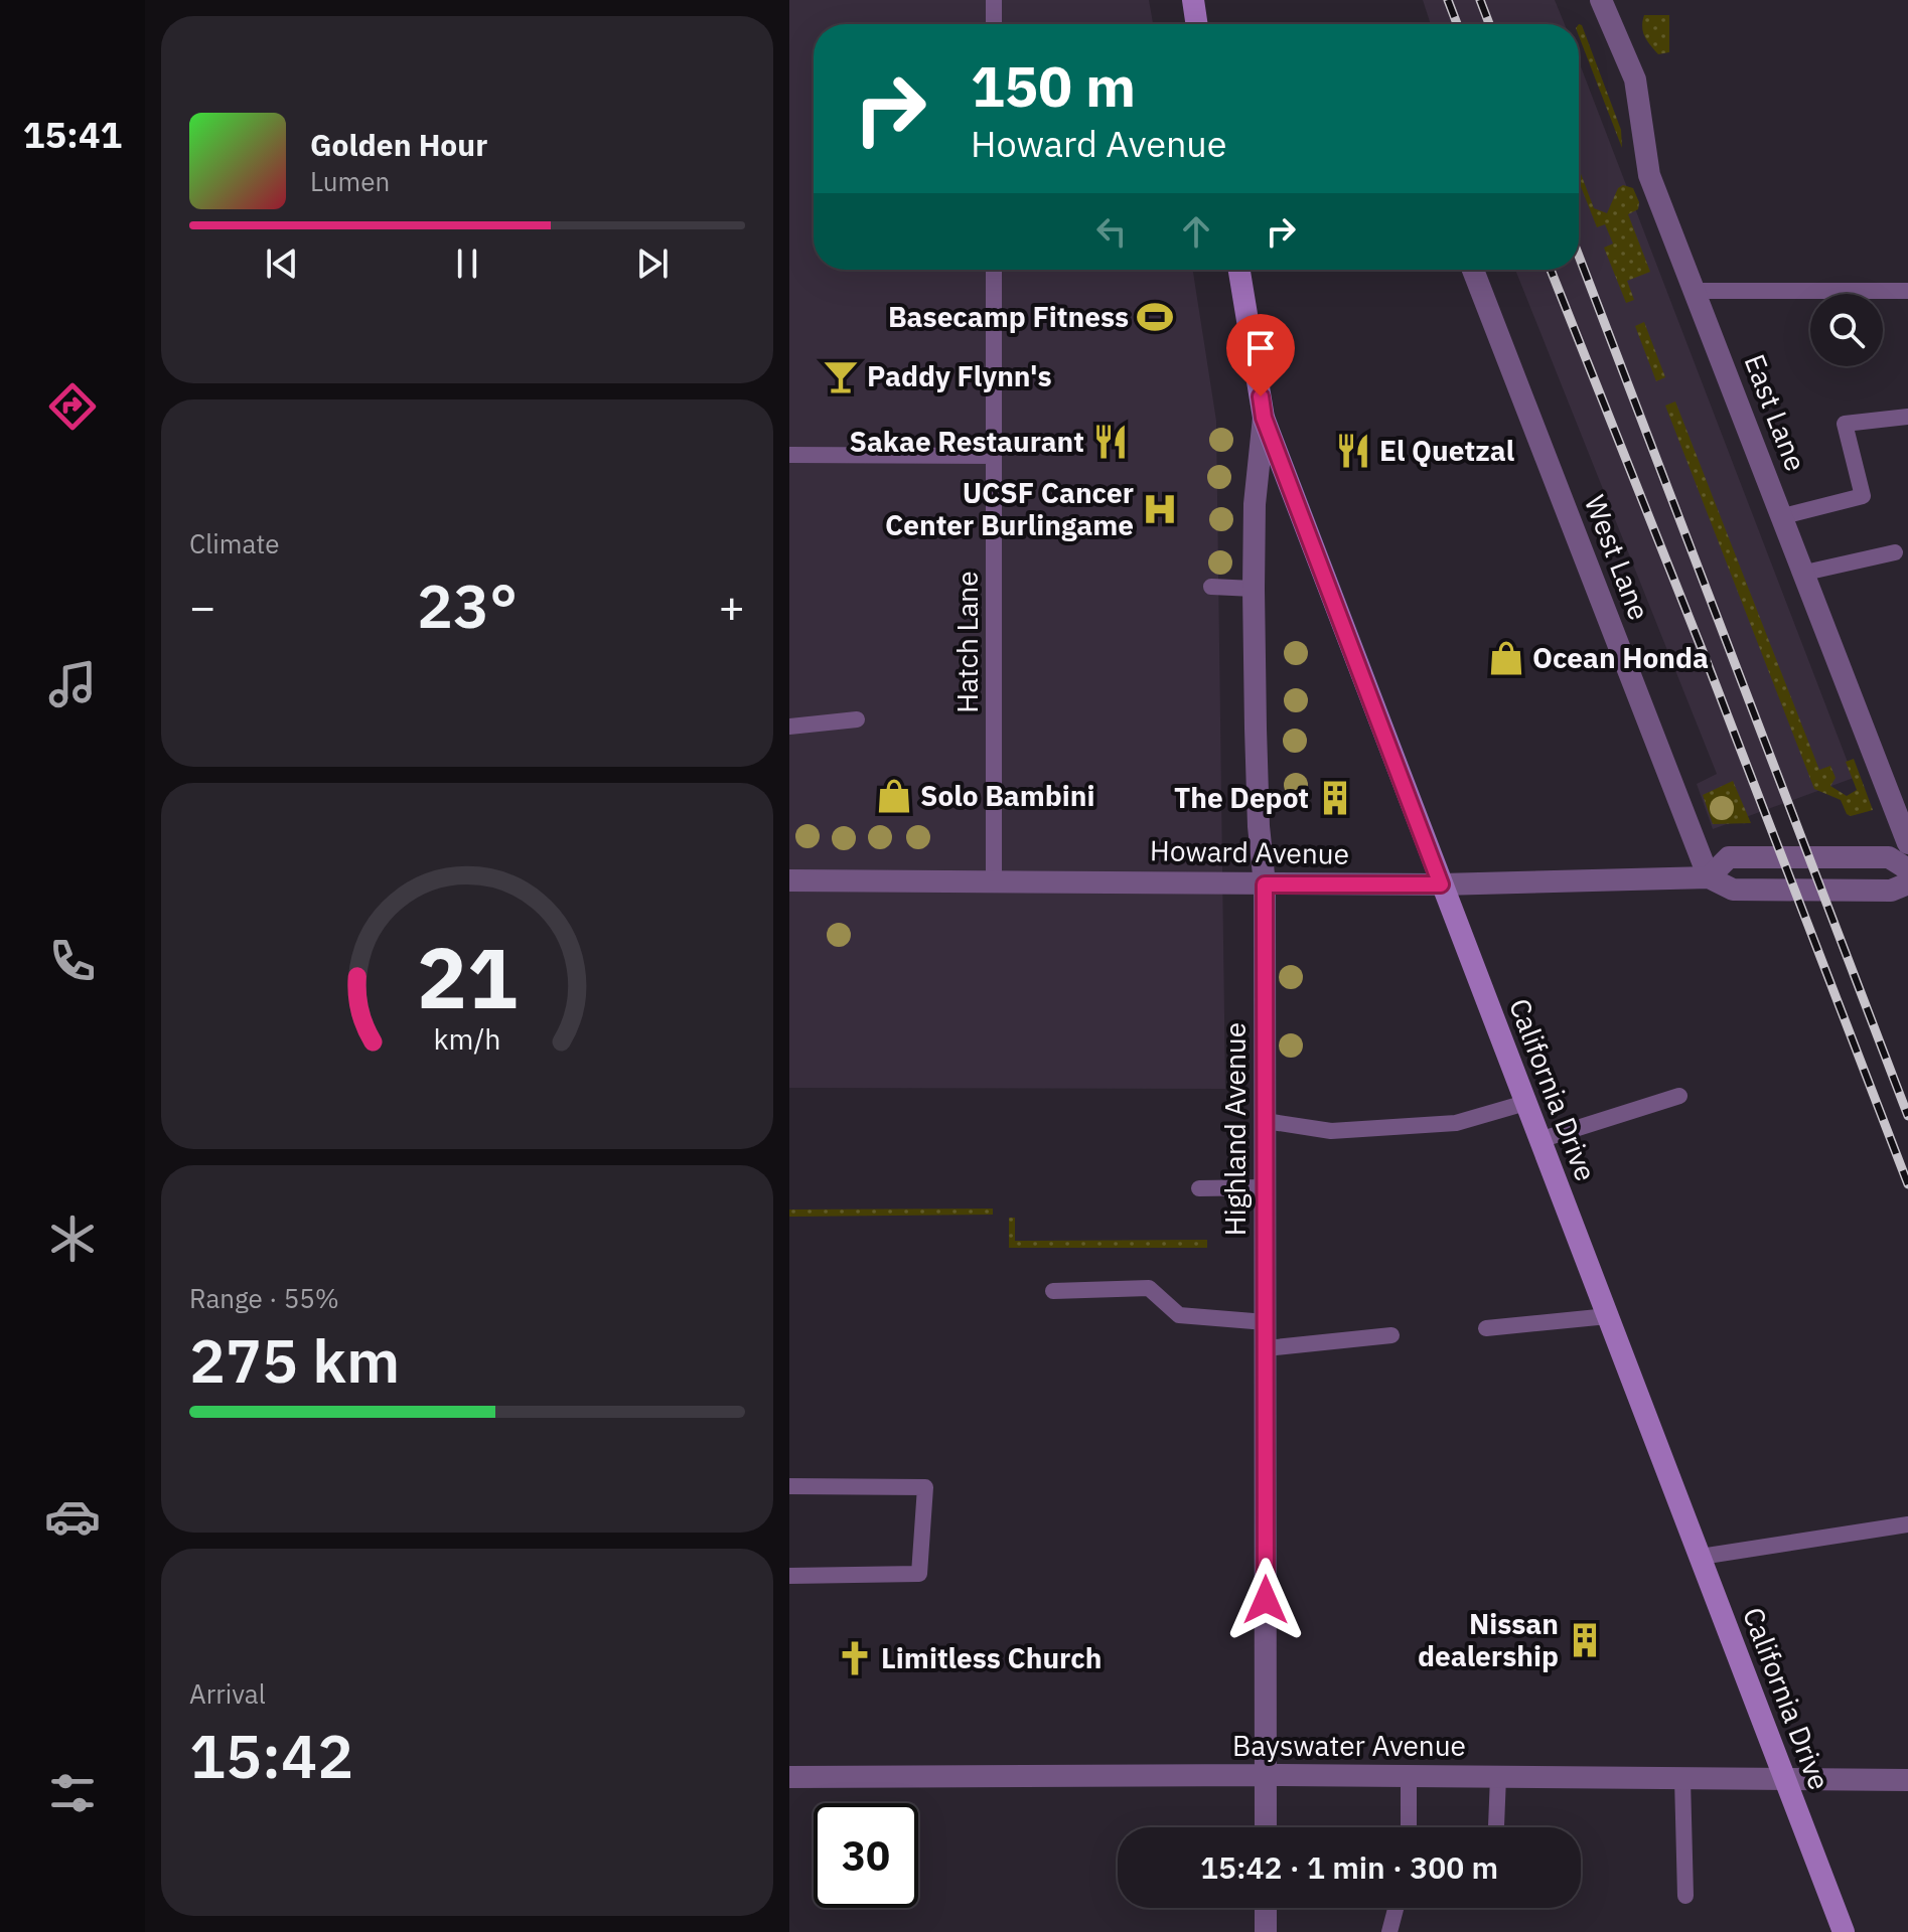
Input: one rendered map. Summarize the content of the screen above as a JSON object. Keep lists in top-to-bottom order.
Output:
{
  "streets": {
    "main road": ["California Drive"],
    "street": [
      "East Lane",
      "West Lane",
      "Howard Avenue",
      "Highland Avenue",
      "Bayswater Avenue"
    ],
    "lane": ["Hatch Lane"]
  },
  "crossings": [
    ["West Lane", "Howard Avenue"],
    ["Hatch Lane", "Howard Avenue"],
    ["Howard Avenue", "California Drive"],
    ["Howard Avenue", "Highland Avenue"],
    ["California Drive", "Highland Avenue"],
    ["California Drive", "Bayswater Avenue"],
    ["Highland Avenue", "Bayswater Avenue"]
  ],
  "places": {
    "sports": ["Basecamp Fitness"],
    "bar": ["Paddy Flynn's"],
    "restaurant": ["Sakae Restaurant", "El Quetzal"],
    "hospital": ["UCSF Cancer Center Burlingame"],
    "shop": ["Ocean Honda", "Solo Bambini"],
    "building": ["The Depot", "Nissan dealership"],
    "church": ["Limitless Church"]
  },
  "page": {
    "tabs": "15:41",
    "turn": ["150 m", "Howard Avenue"],
    "song": ["Golden Hour", "Lumen"],
    "tile": [
      "Climate",
      ["Range · 55%", "275 km"],
      ["Arrival", "15:42"]
    ],
    "heat": ["−", "23°", "+"],
    "limit": "30",
    "trip": "15:42 · 1 min · 300 m",
    "gauge": ["21", "km/h"]
  }
}
